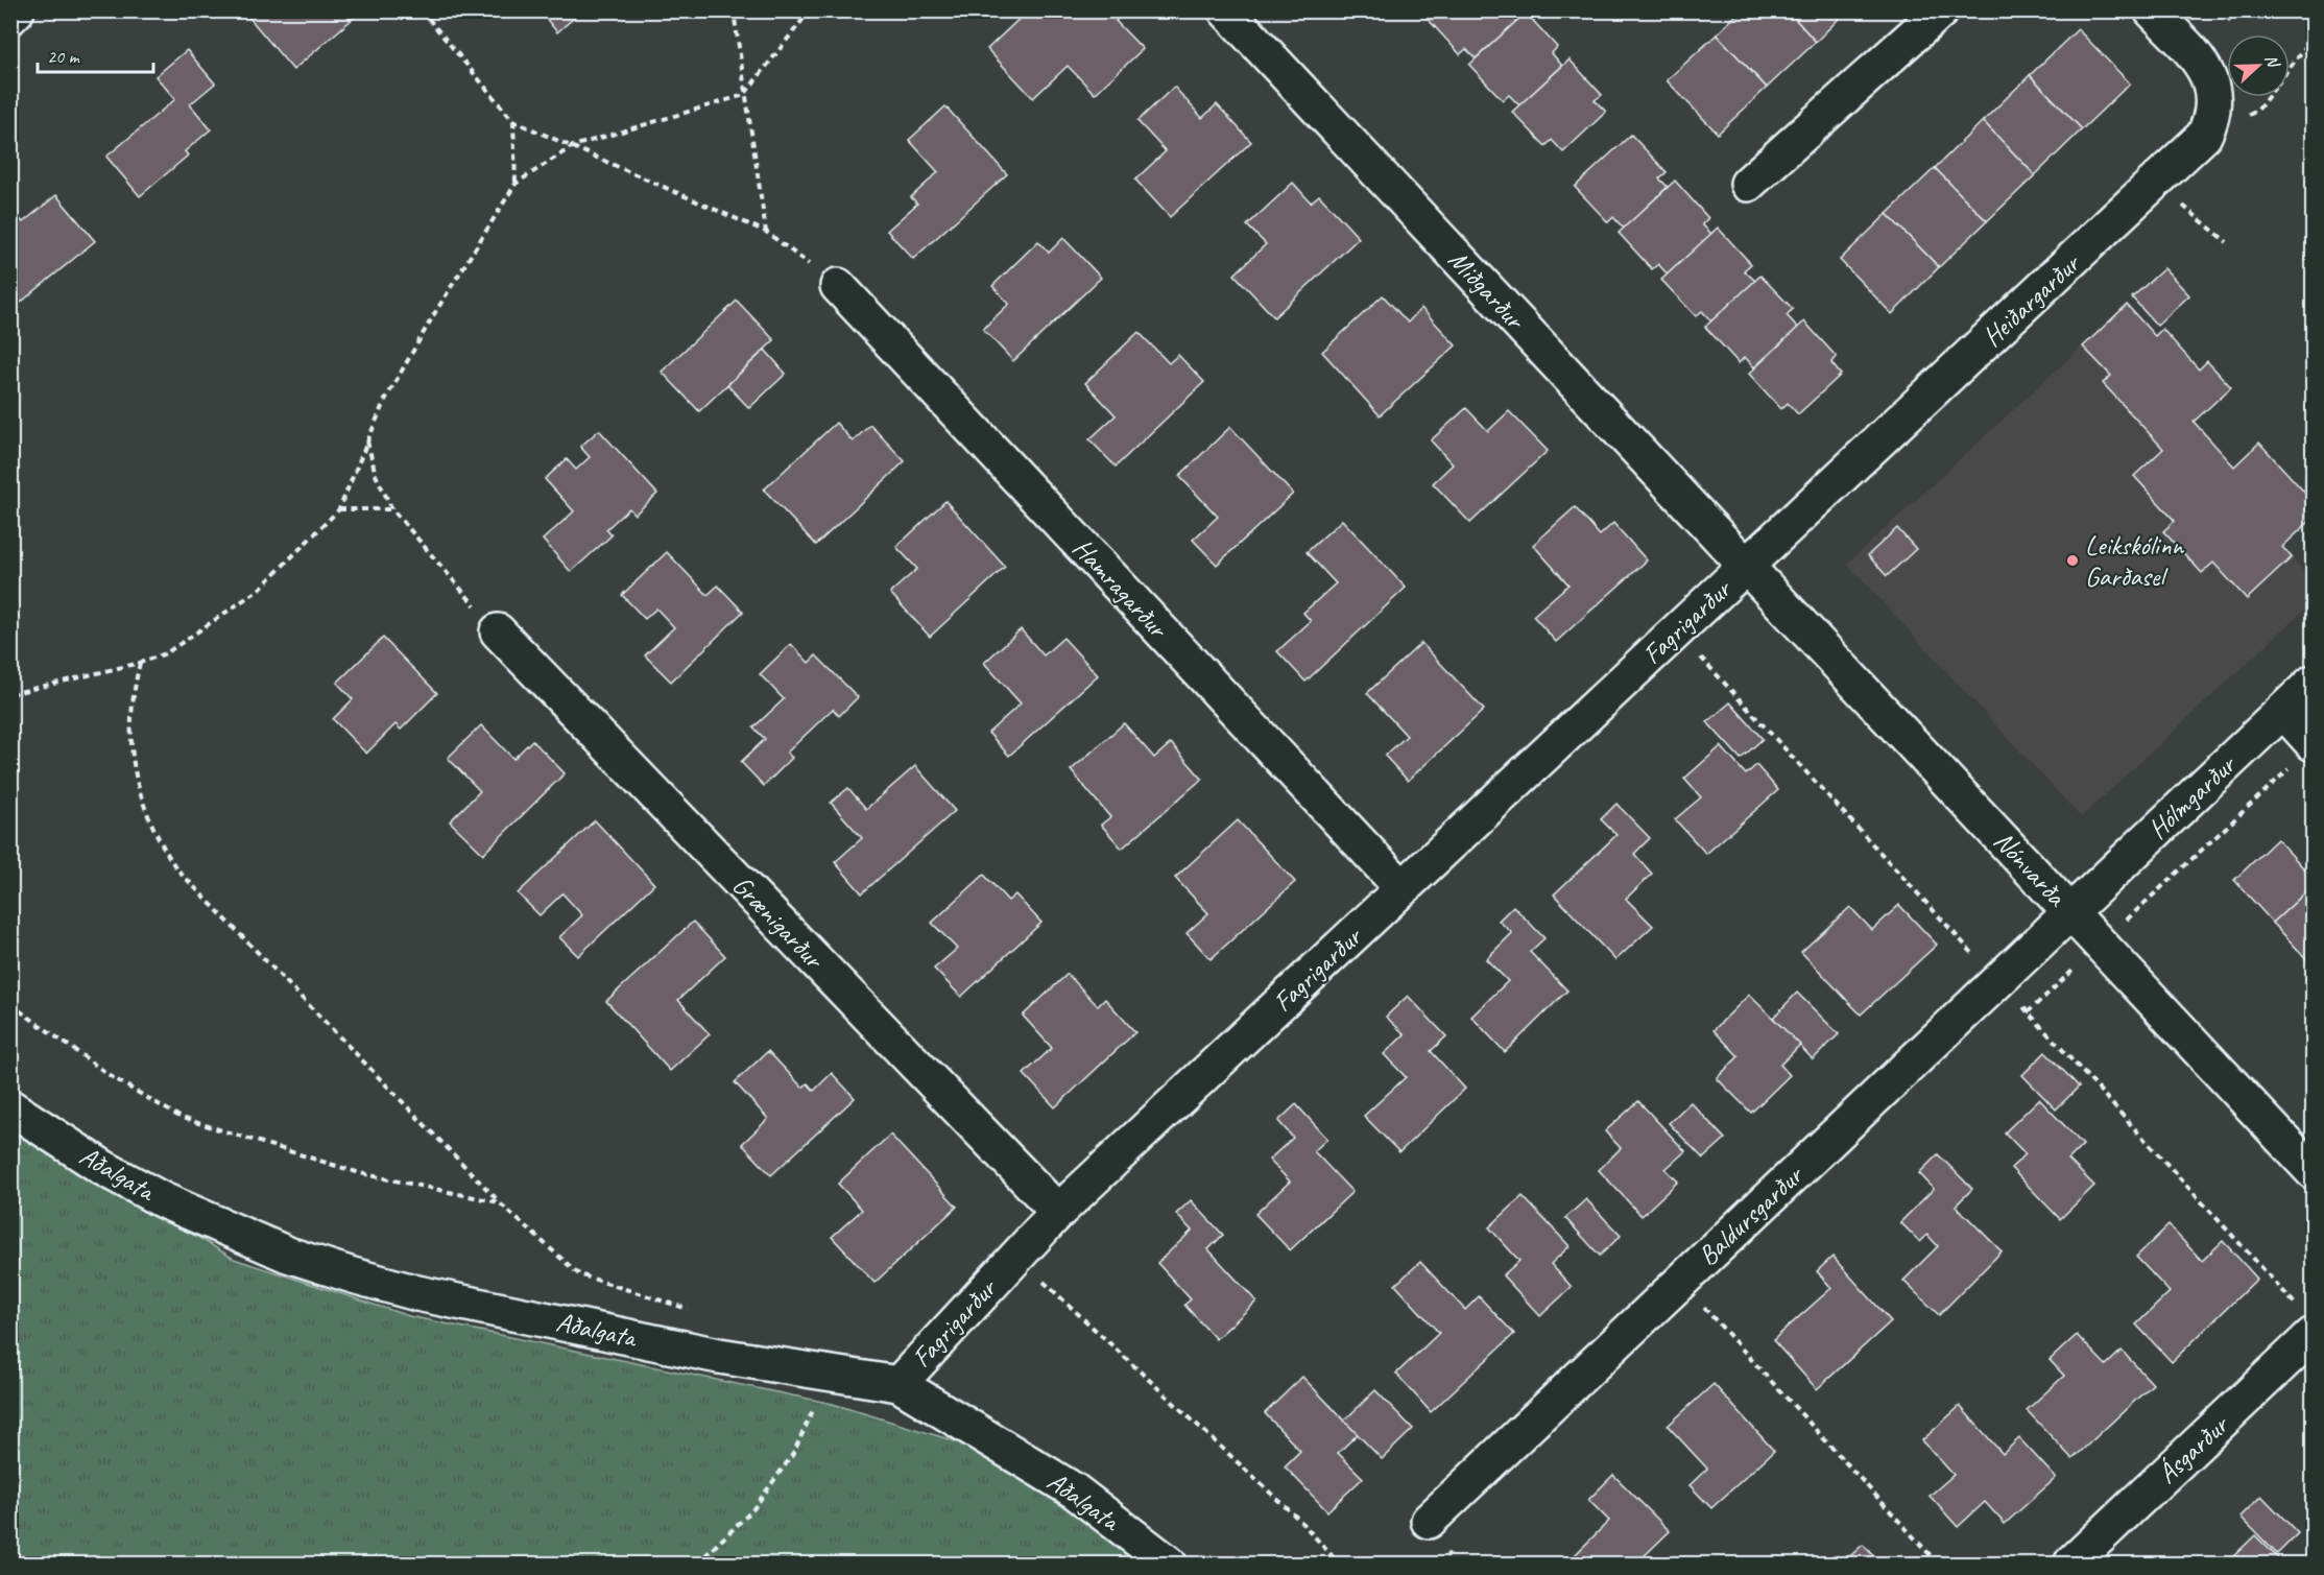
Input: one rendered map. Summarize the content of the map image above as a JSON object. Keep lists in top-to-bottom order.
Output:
{
  "streets": {
    "street": [
      "Miðgarður",
      "Heiðargarður",
      "Hamragarður",
      "Fagrigarður",
      "Hólmgarður",
      "Nónvarða",
      "Grænigarður",
      "Aðalgata",
      "Baldursgarður",
      "Ásgarður"
    ]
  },
  "crossings": [
    ["Miðgarður", "Heiðargarður"],
    ["Miðgarður", "Fagrigarður"],
    ["Miðgarður", "Nónvarða"],
    ["Heiðargarður", "Fagrigarður"],
    ["Heiðargarður", "Nónvarða"],
    ["Hamragarður", "Fagrigarður"],
    ["Fagrigarður", "Nónvarða"],
    ["Fagrigarður", "Grænigarður"],
    ["Fagrigarður", "Aðalgata"],
    ["Hólmgarður", "Nónvarða"],
    ["Hólmgarður", "Baldursgarður"],
    ["Nónvarða", "Baldursgarður"]
  ],
  "places": ["Leikskólinn Garðasel"],
  "scale_bar": "20 m",
  "north": "right"
}
